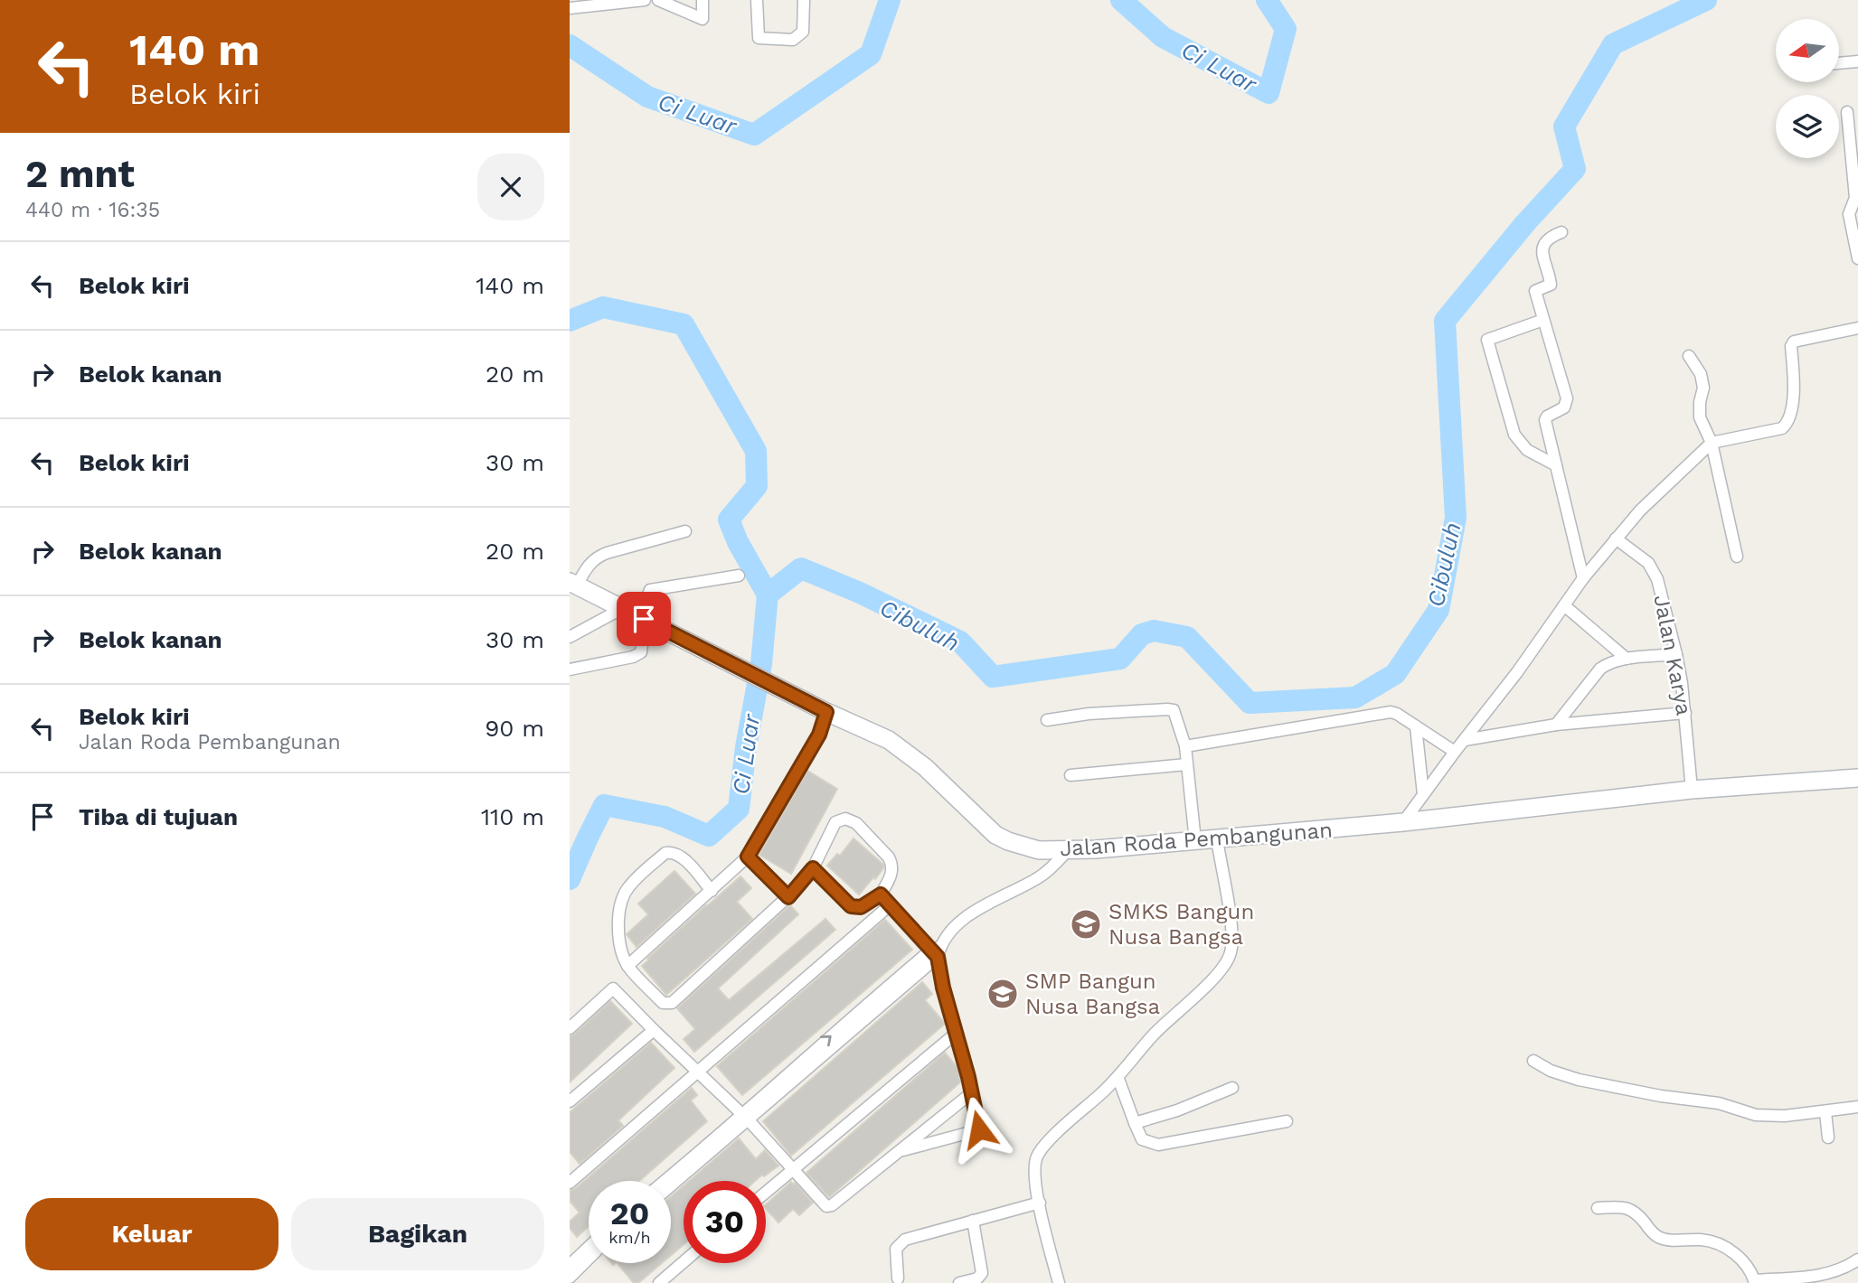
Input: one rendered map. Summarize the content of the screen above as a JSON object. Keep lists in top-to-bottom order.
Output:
{
  "streets": {
    "street": ["Jalan Karya", "Jalan Roda Pembangunan"]
  },
  "crossings": [
    ["Jalan Karya", "Jalan Roda Pembangunan"]
  ],
  "water": ["Ci Luar", "Cibuluh"],
  "places": {
    "school or university": ["SMKS Bangun Nusa Bangsa", "SMP Bangun Nusa Bangsa"]
  },
  "north": "left",
  "page": {
    "turn": ["140 m", "Belok kiri"],
    "heading": ["2 mnt", "440 m · 16:35"],
    "list": [
      {
        "name": "Belok kiri",
        "value": "140 m"
      },
      {
        "name": "Belok kanan",
        "value": "20 m"
      },
      {
        "name": "Belok kiri",
        "value": "30 m"
      },
      {
        "name": "Belok kanan",
        "value": "20 m"
      },
      {
        "name": "Belok kanan",
        "value": "30 m"
      },
      {
        "name": "Belok kiri",
        "note": "Jalan Roda Pembangunan",
        "value": "90 m"
      },
      {
        "name": "Tiba di tujuan",
        "value": "110 m"
      }
    ],
    "speed": "20 km/h",
    "limit": "30",
    "buttons": ["Keluar", "Bagikan"]
  }
}
